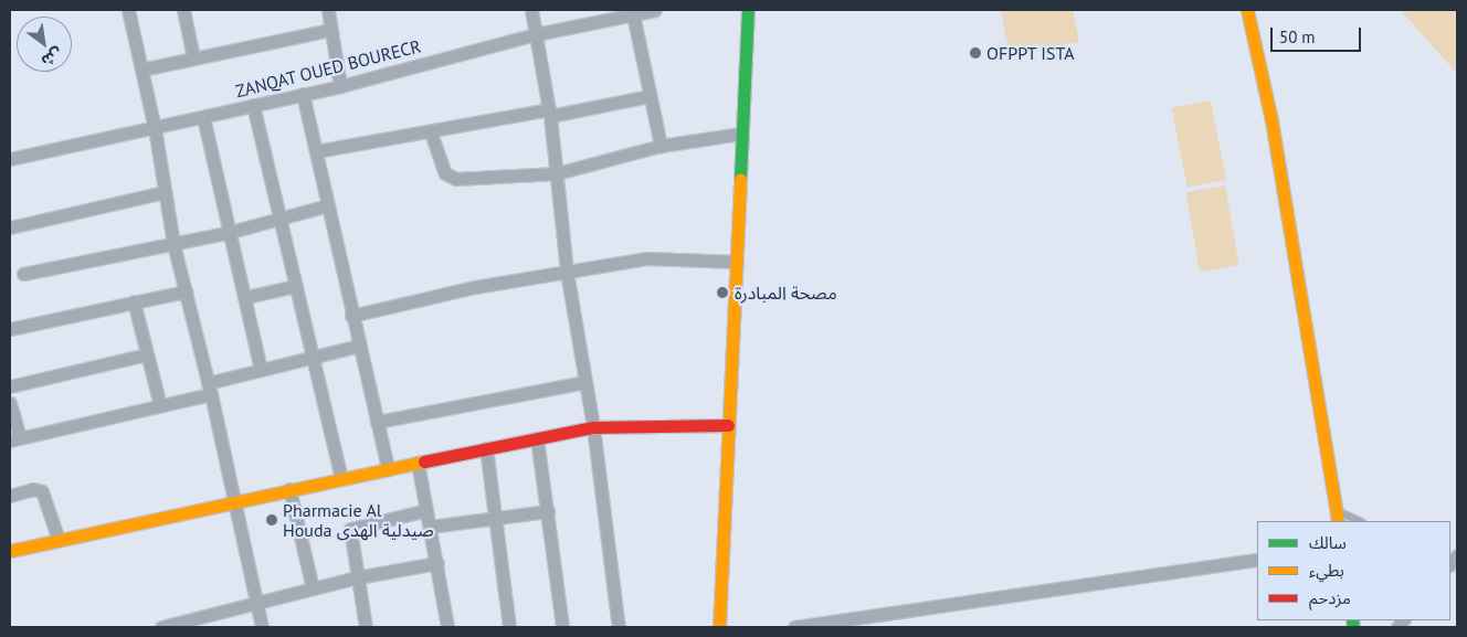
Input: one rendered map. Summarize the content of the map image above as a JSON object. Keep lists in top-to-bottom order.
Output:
{
  "streets": {
    "street": ["ZANQAT OUED BOURECR"]
  },
  "places": ["OFPPT ISTA", "مصحة المبادرة", "Pharmacie Al Houda صيدلية الهدى"],
  "legend": ["سالك", "بطيء", "مزدحم"],
  "scale_bar": "50 m",
  "north": "bottom right"
}
